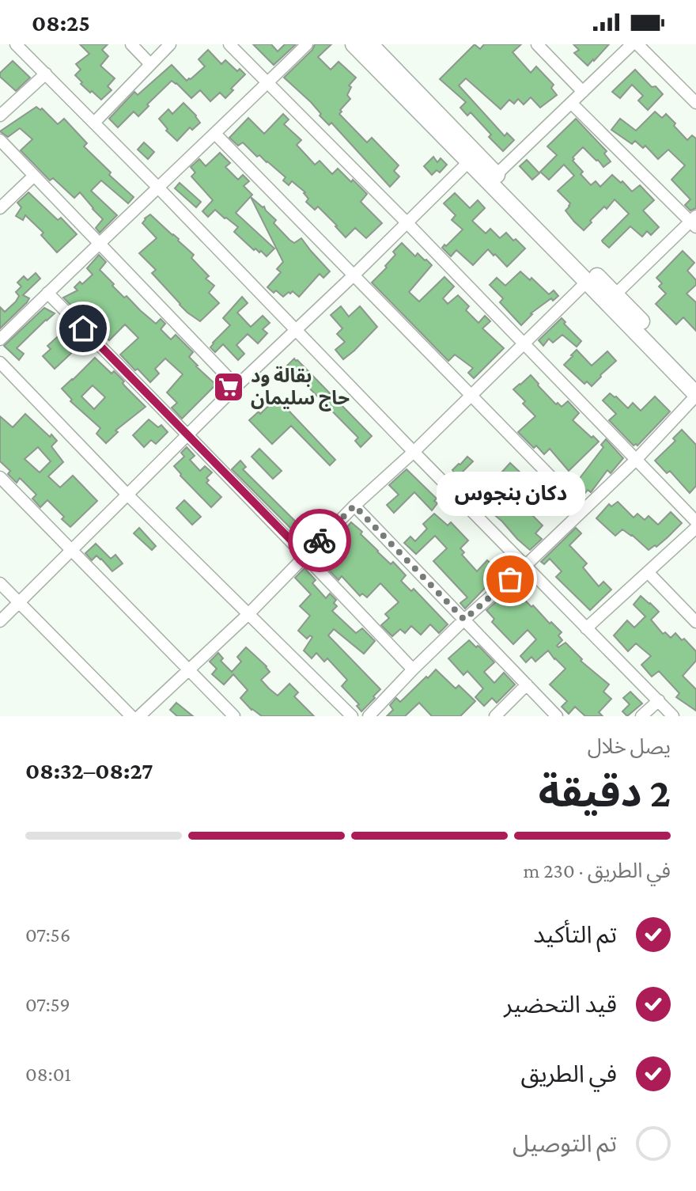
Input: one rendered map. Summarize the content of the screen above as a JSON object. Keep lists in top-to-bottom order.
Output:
{
  "places": {
    "supermarket": ["بقالة ود حاج سليمان"],
    "other": ["دكان بنجوس"]
  },
  "page": {
    "status": "08:25",
    "bubble": "دكان بنجوس",
    "heading": ["2 دقيقة", "يصل خلال", "08:27–08:32"],
    "bar": "في الطريق · 230 m",
    "list": [
      ["تم التأكيد", "07:56"],
      ["قيد التحضير", "07:59"],
      ["في الطريق", "08:01"],
      "تم التوصيل"
    ]
  }
}
